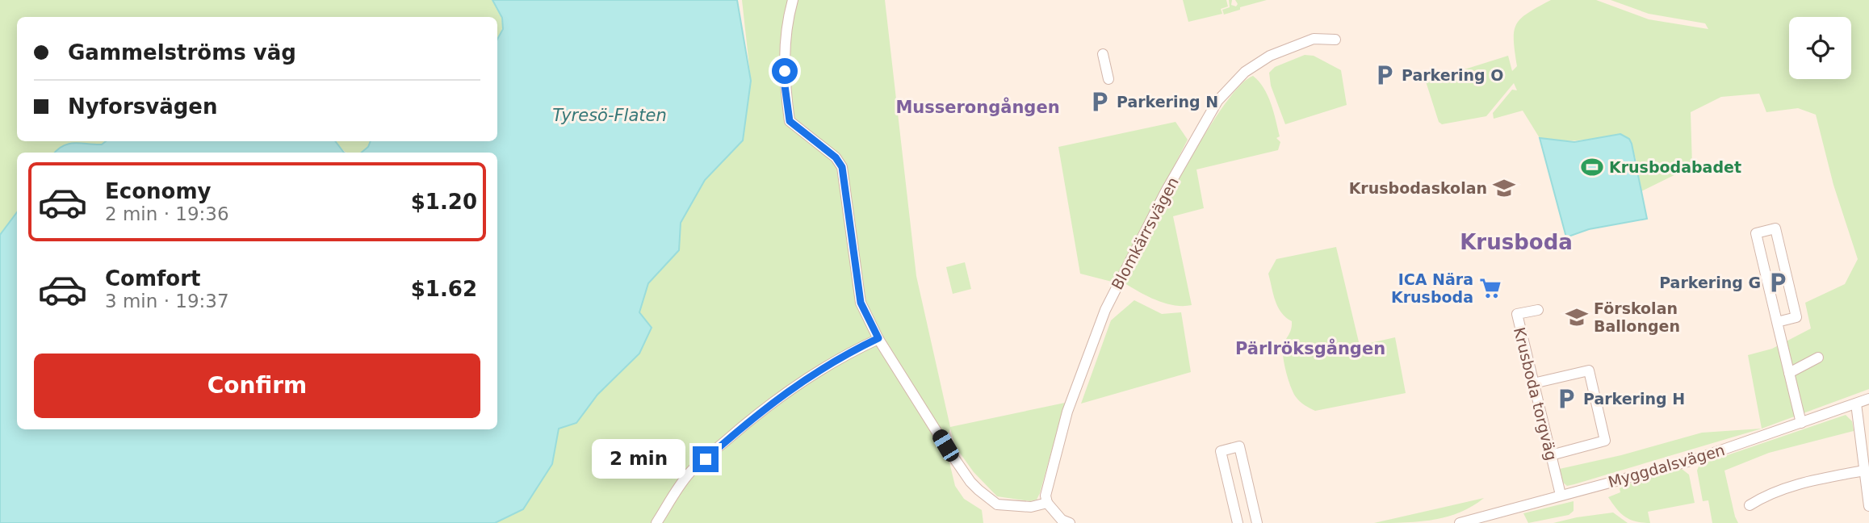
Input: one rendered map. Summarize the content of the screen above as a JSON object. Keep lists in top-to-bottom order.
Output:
{
  "streets": {
    "street": ["Blomkärrsvägen", "Krusboda torgväg", "Myggdalsvägen"]
  },
  "crossings": [
    ["Krusboda torgväg", "Myggdalsvägen"]
  ],
  "districts": ["Musserongången", "Krusboda", "Pärlröksgången"],
  "water": ["Tyresö-Flaten"],
  "places": {
    "parking": [
      "Parkering O",
      "Parkering N",
      "Parkering G",
      "Parkering H"
    ],
    "sports": ["Krusbodabadet"],
    "school or university": ["Krusbodaskolan", "Förskolan Ballongen"],
    "supermarket": ["ICA Nära Krusboda"]
  },
  "page": {
    "banner": ["Gammelströms väg", "Nyforsvägen"],
    "list": [
      {
        "name": "Economy",
        "note": "2 min · 19:36",
        "value": "$1.20"
      },
      {
        "name": "Comfort",
        "note": "3 min · 19:37",
        "value": "$1.62"
      }
    ],
    "buttons": "Confirm",
    "bubble": "2 min"
  }
}
